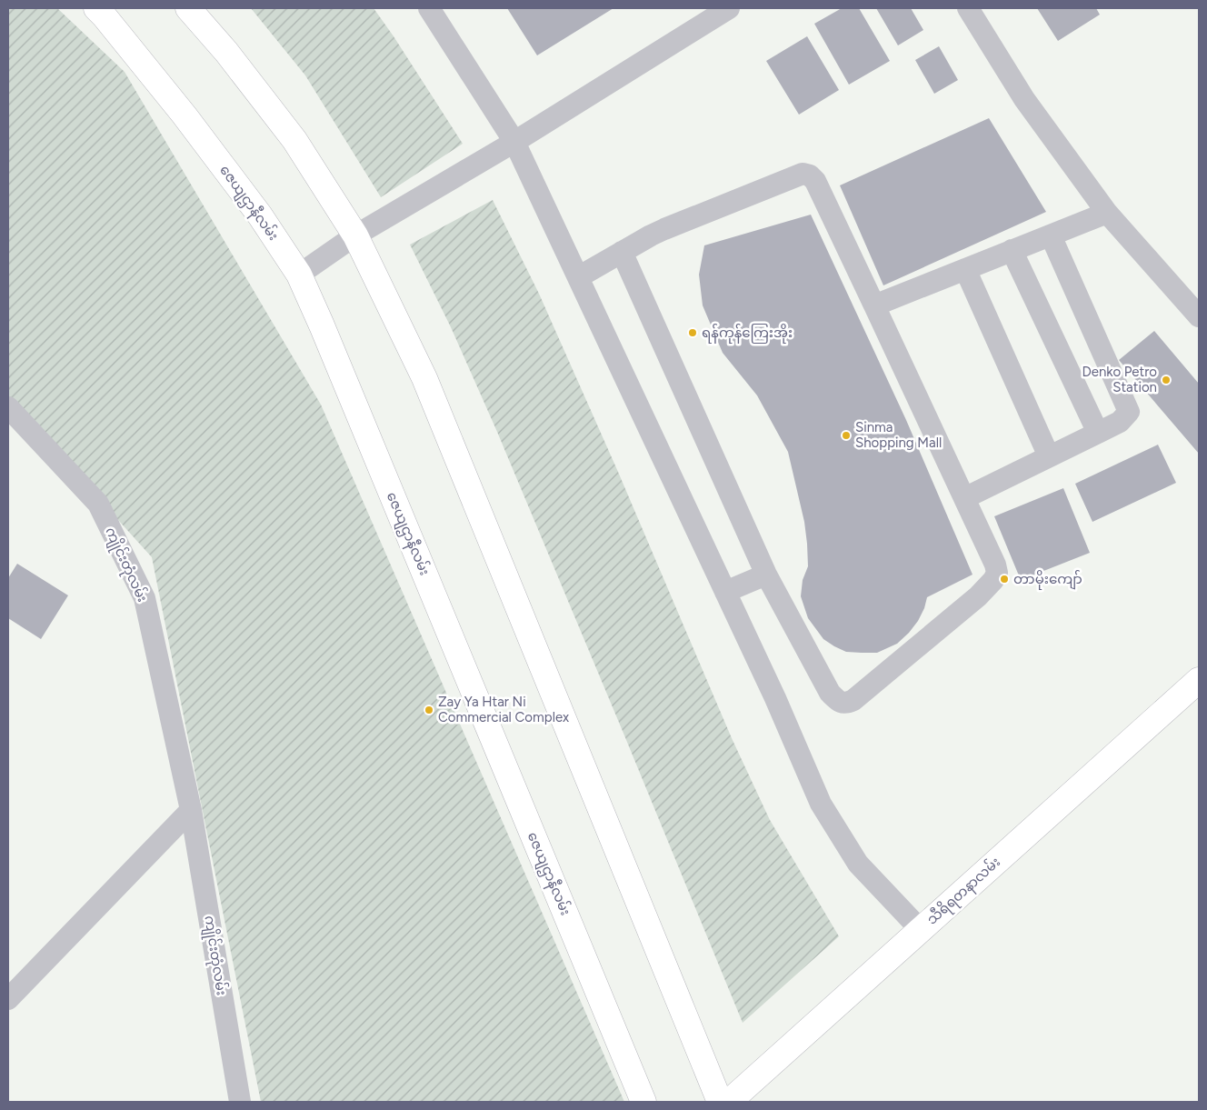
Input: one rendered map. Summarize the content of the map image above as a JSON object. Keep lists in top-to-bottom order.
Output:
{
  "streets": {
    "main road": ["ဇေယျဌာနီလမ်း", "သီရိရတနာလမ်း"],
    "street": ["ကျိုင်းတုံလမ်း"]
  },
  "places": [
    "ရန်ကုန်ကြေးအိုး",
    "Denko Petro Station",
    "Sinma Shopping Mall",
    "တာမိုးကျော်",
    "Zay Ya Htar Ni Commercial Complex"
  ]
}
